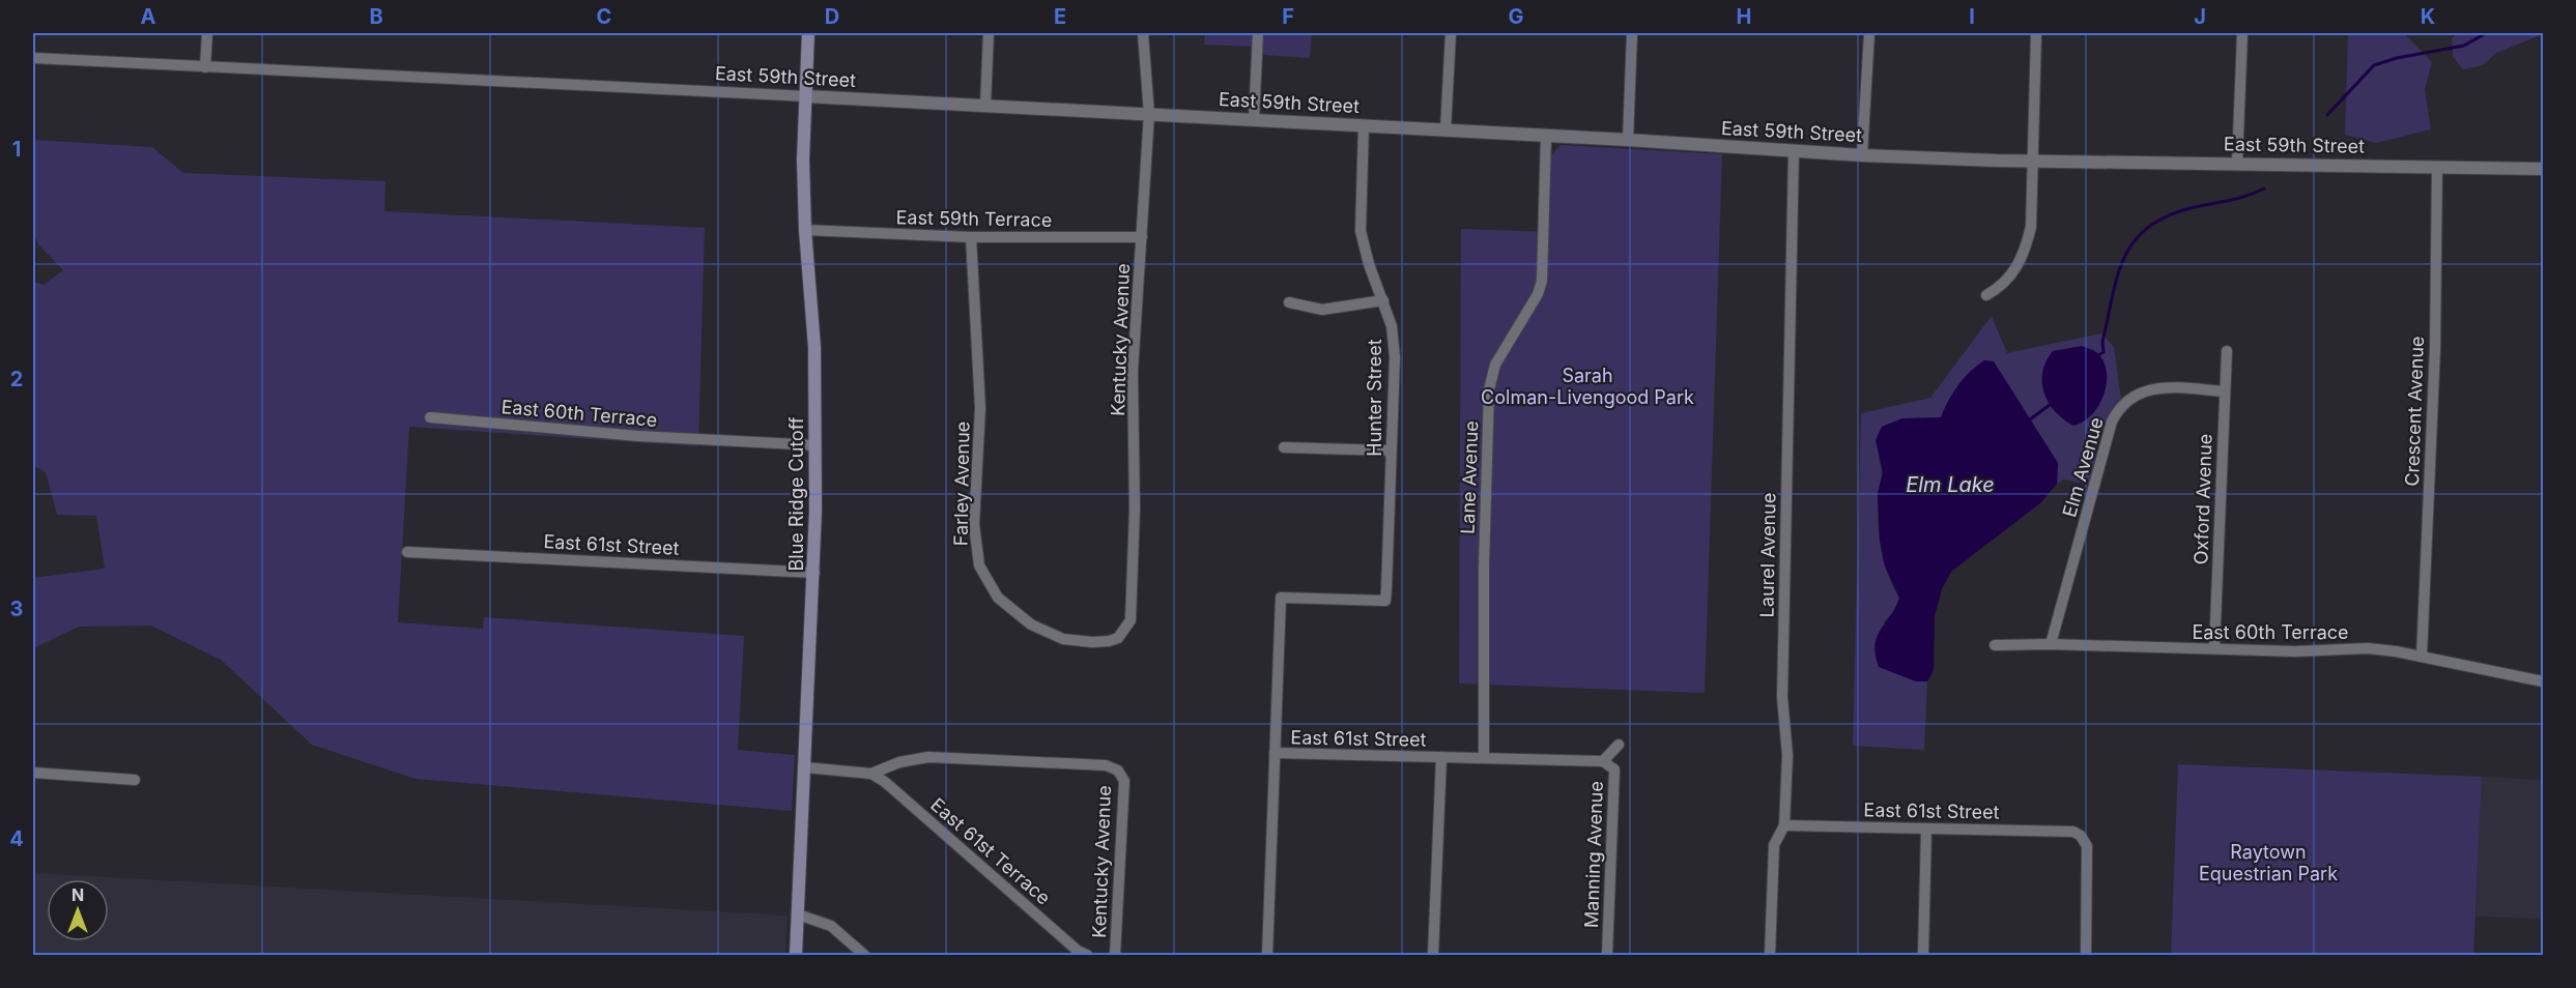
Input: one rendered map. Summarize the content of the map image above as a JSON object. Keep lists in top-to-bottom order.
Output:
{
  "streets": {
    "main road": ["Blue Ridge Cutoff"],
    "street": [
      "East 59th Street",
      "East 59th Terrace",
      "Kentucky Avenue",
      "Hunter Street",
      "Crescent Avenue",
      "East 60th Terrace",
      "Elm Avenue",
      "Lane Avenue",
      "Farley Avenue",
      "Oxford Avenue",
      "East 61st Street",
      "Laurel Avenue",
      "East 61st Terrace",
      "Manning Avenue"
    ]
  },
  "crossings": [
    ["East 59th Street", "Kentucky Avenue"],
    ["East 59th Street", "Hunter Street"],
    ["East 59th Street", "Crescent Avenue"],
    ["East 59th Street", "Lane Avenue"],
    ["East 59th Street", "Blue Ridge Cutoff"],
    ["East 59th Street", "Laurel Avenue"],
    ["East 59th Terrace", "Kentucky Avenue"],
    ["East 59th Terrace", "Farley Avenue"],
    ["East 59th Terrace", "Blue Ridge Cutoff"],
    ["Kentucky Avenue", "Farley Avenue"],
    ["Kentucky Avenue", "East 61st Terrace"],
    ["Hunter Street", "East 61st Street"],
    ["Crescent Avenue", "East 60th Terrace"],
    ["East 60th Terrace", "Elm Avenue"],
    ["East 60th Terrace", "Blue Ridge Cutoff"],
    ["East 60th Terrace", "Oxford Avenue"],
    ["Elm Avenue", "Oxford Avenue"],
    ["Lane Avenue", "East 61st Street"],
    ["Blue Ridge Cutoff", "East 61st Street"],
    ["East 61st Street", "Laurel Avenue"]
  ],
  "water": ["Elm Lake"],
  "parks": ["Sarah Colman-Livengood Park", "Raytown Equestrian Park"],
  "north": "top",
  "grid": {
    "columns": [
      "A",
      "B",
      "C",
      "D",
      "E",
      "F",
      "G",
      "H",
      "I",
      "J",
      "K"
    ],
    "rows": [
      "1",
      "2",
      "3",
      "4"
    ]
  }
}
